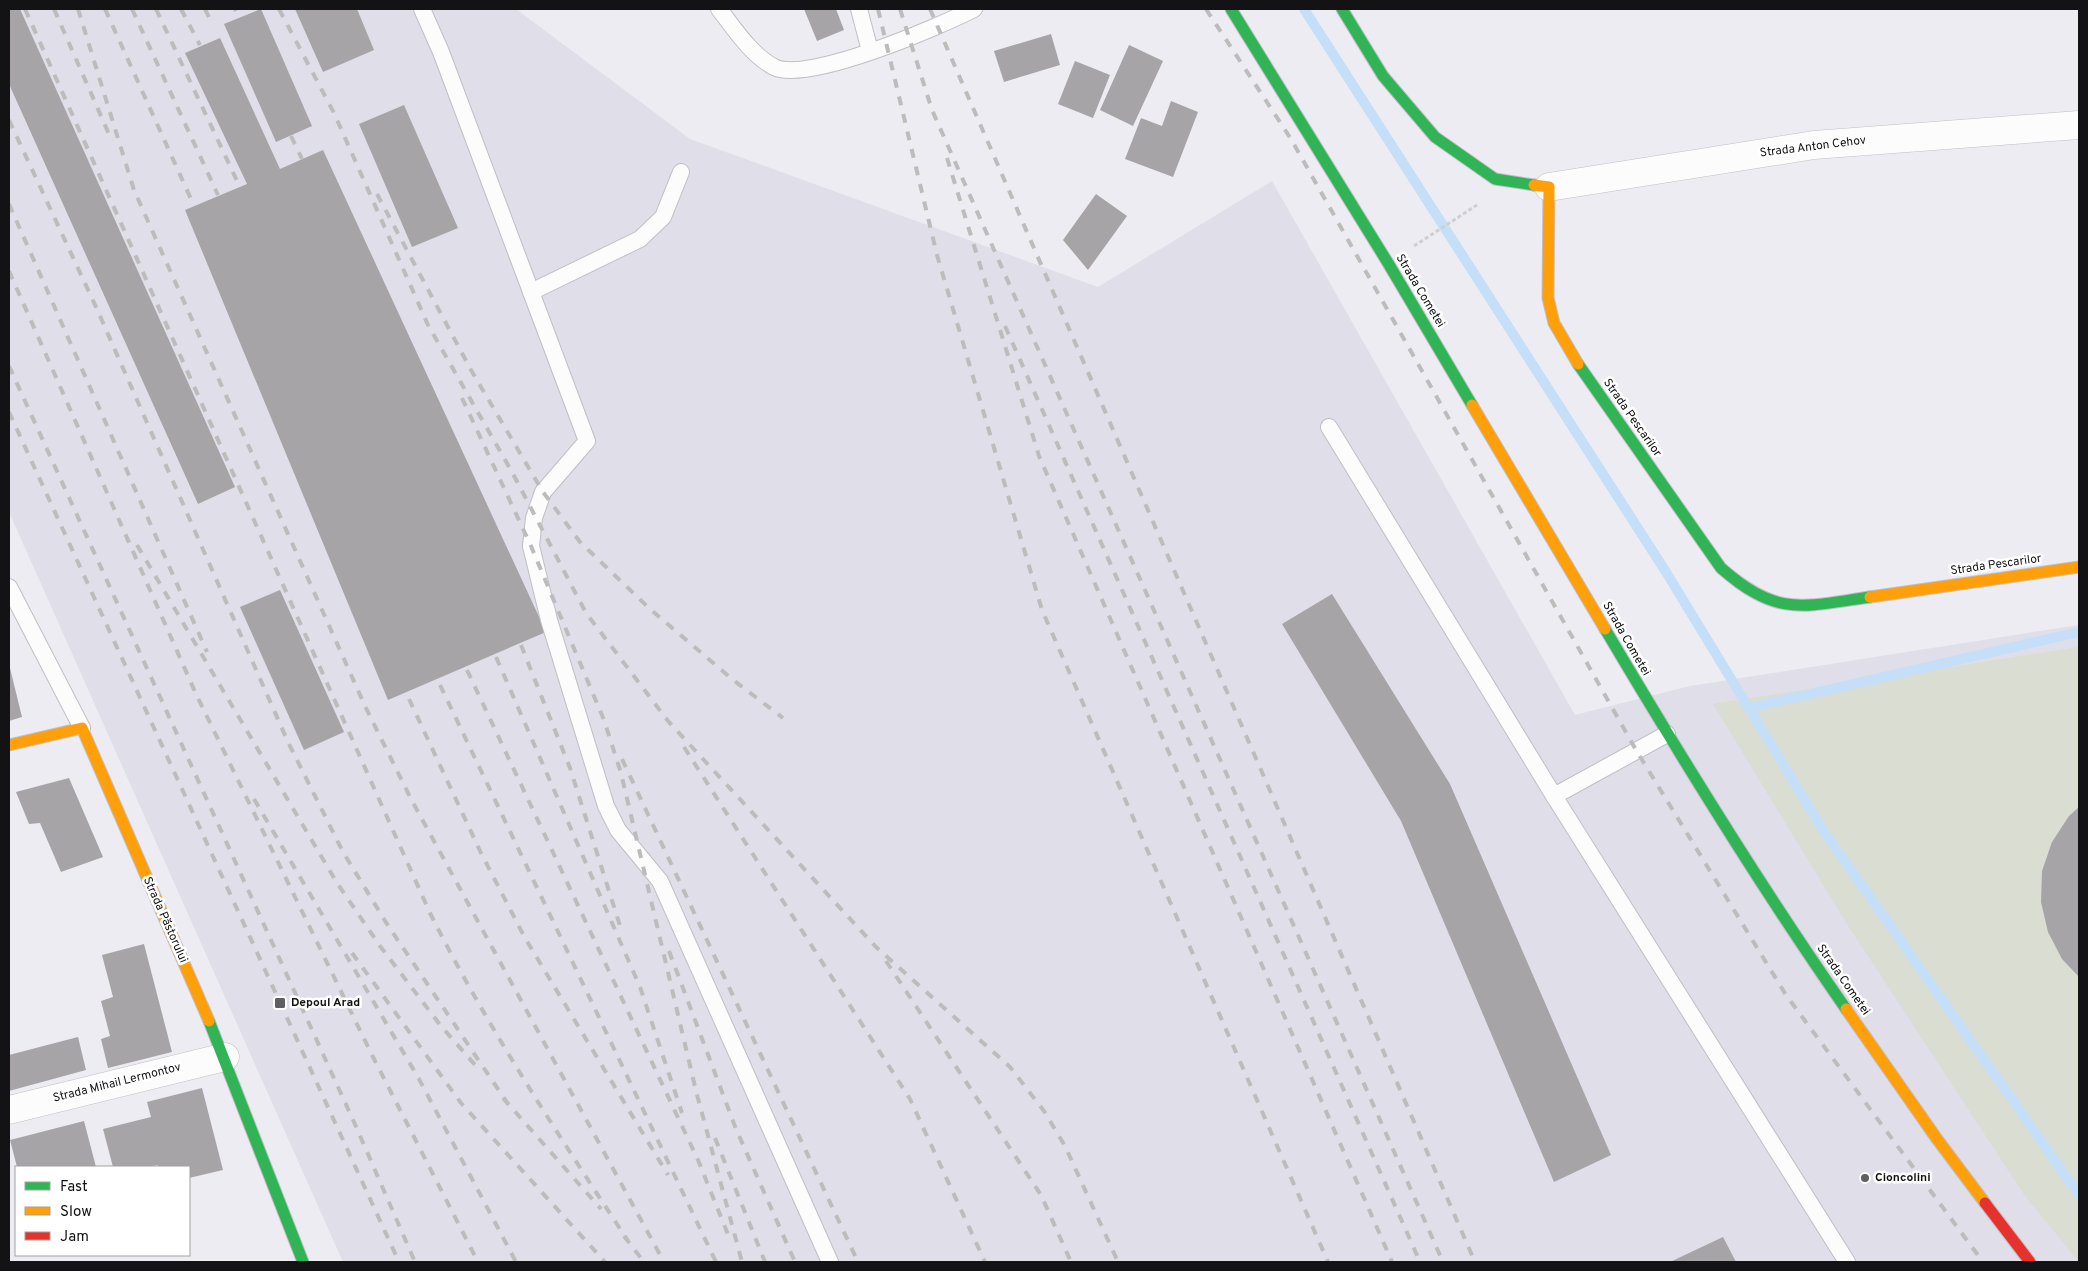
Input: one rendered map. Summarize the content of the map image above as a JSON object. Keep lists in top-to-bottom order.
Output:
{
  "streets": {
    "street": [
      "Strada Anton Cehov",
      "Strada Cometei",
      "Strada Pescarilor",
      "Strada Păstorului",
      "Strada Mihail Lermontov"
    ]
  },
  "crossings": [
    ["Strada Anton Cehov", "Strada Pescarilor"],
    ["Strada Păstorului", "Strada Mihail Lermontov"]
  ],
  "places": {
    "transit": ["Depoul Arad"],
    "other": ["Cioncolini"]
  },
  "legend": ["Fast", "Slow", "Jam"]
}
